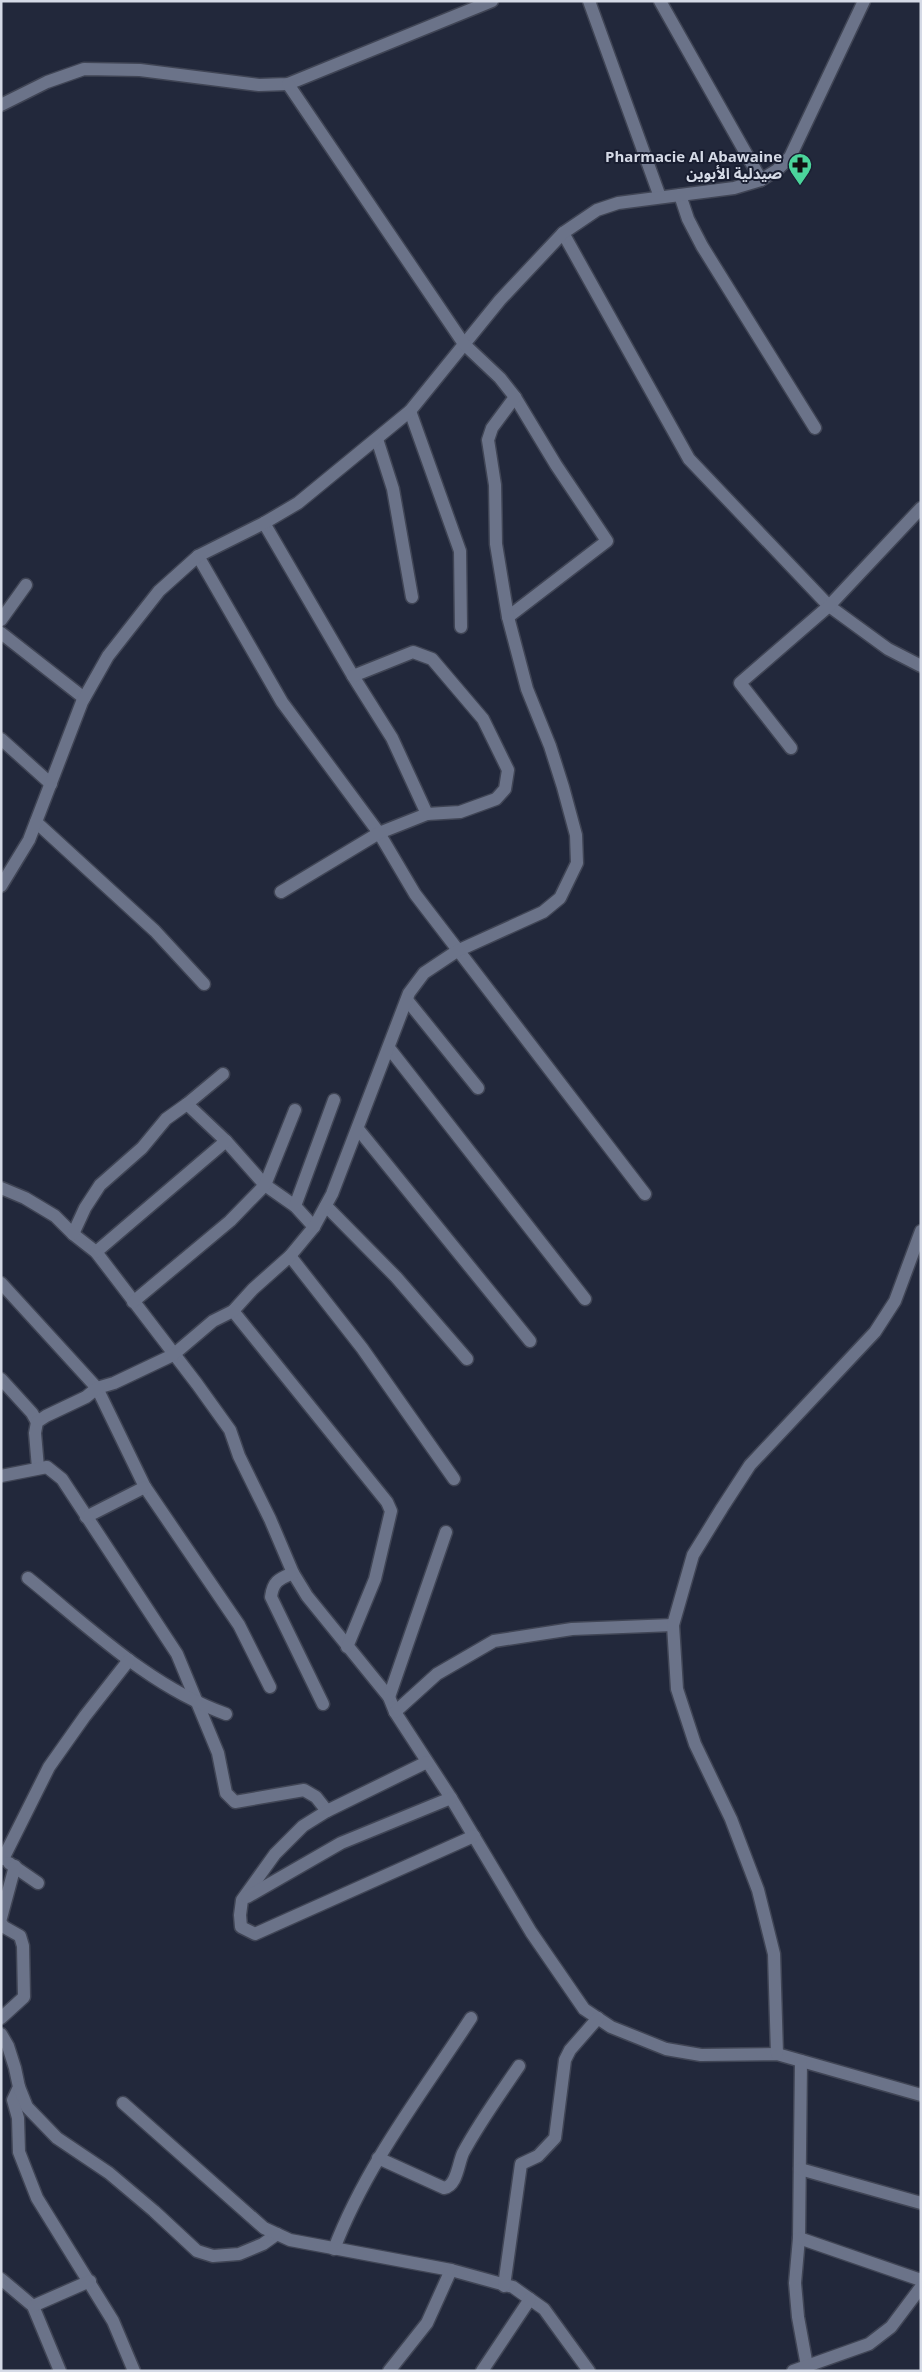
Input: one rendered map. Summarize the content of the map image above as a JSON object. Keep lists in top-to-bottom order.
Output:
{
  "places": {
    "pharmacy": ["Pharmacie Al Abawaine صيدلية الأبوين"]
  }
}
